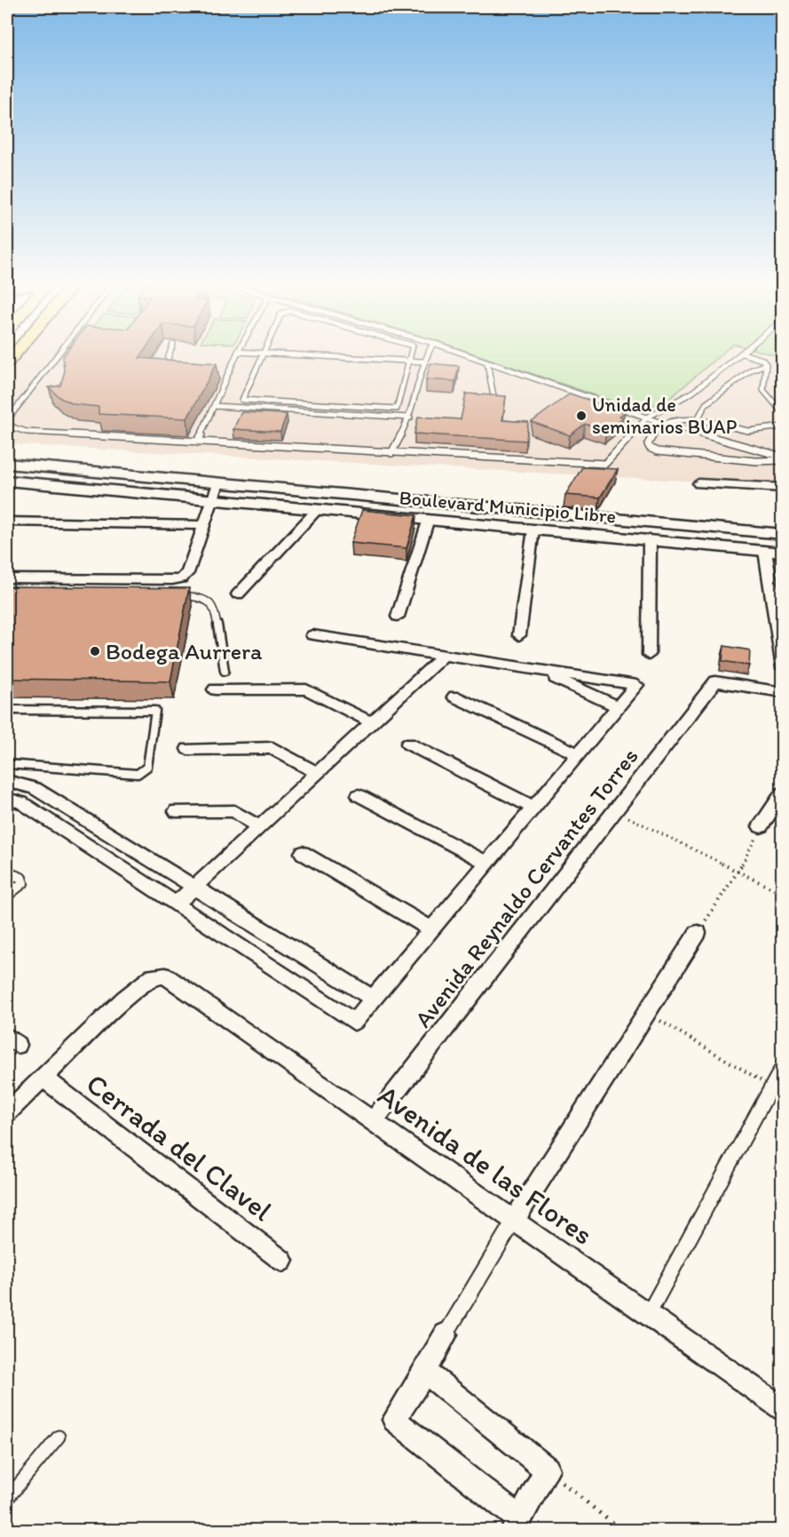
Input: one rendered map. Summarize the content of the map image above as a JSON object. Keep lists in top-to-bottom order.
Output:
{
  "streets": {
    "main road": ["Boulevard Municipio Libre"],
    "street": ["Avenida Reynaldo Cervantes Torres", "Cerrada del Clavel", "Avenida de las Flores"]
  },
  "crossings": [
    ["Avenida Reynaldo Cervantes Torres", "Avenida de las Flores"],
    ["Cerrada del Clavel", "Avenida de las Flores"]
  ],
  "places": ["Unidad de seminarios BUAP", "Bodega Aurrera"]
}
